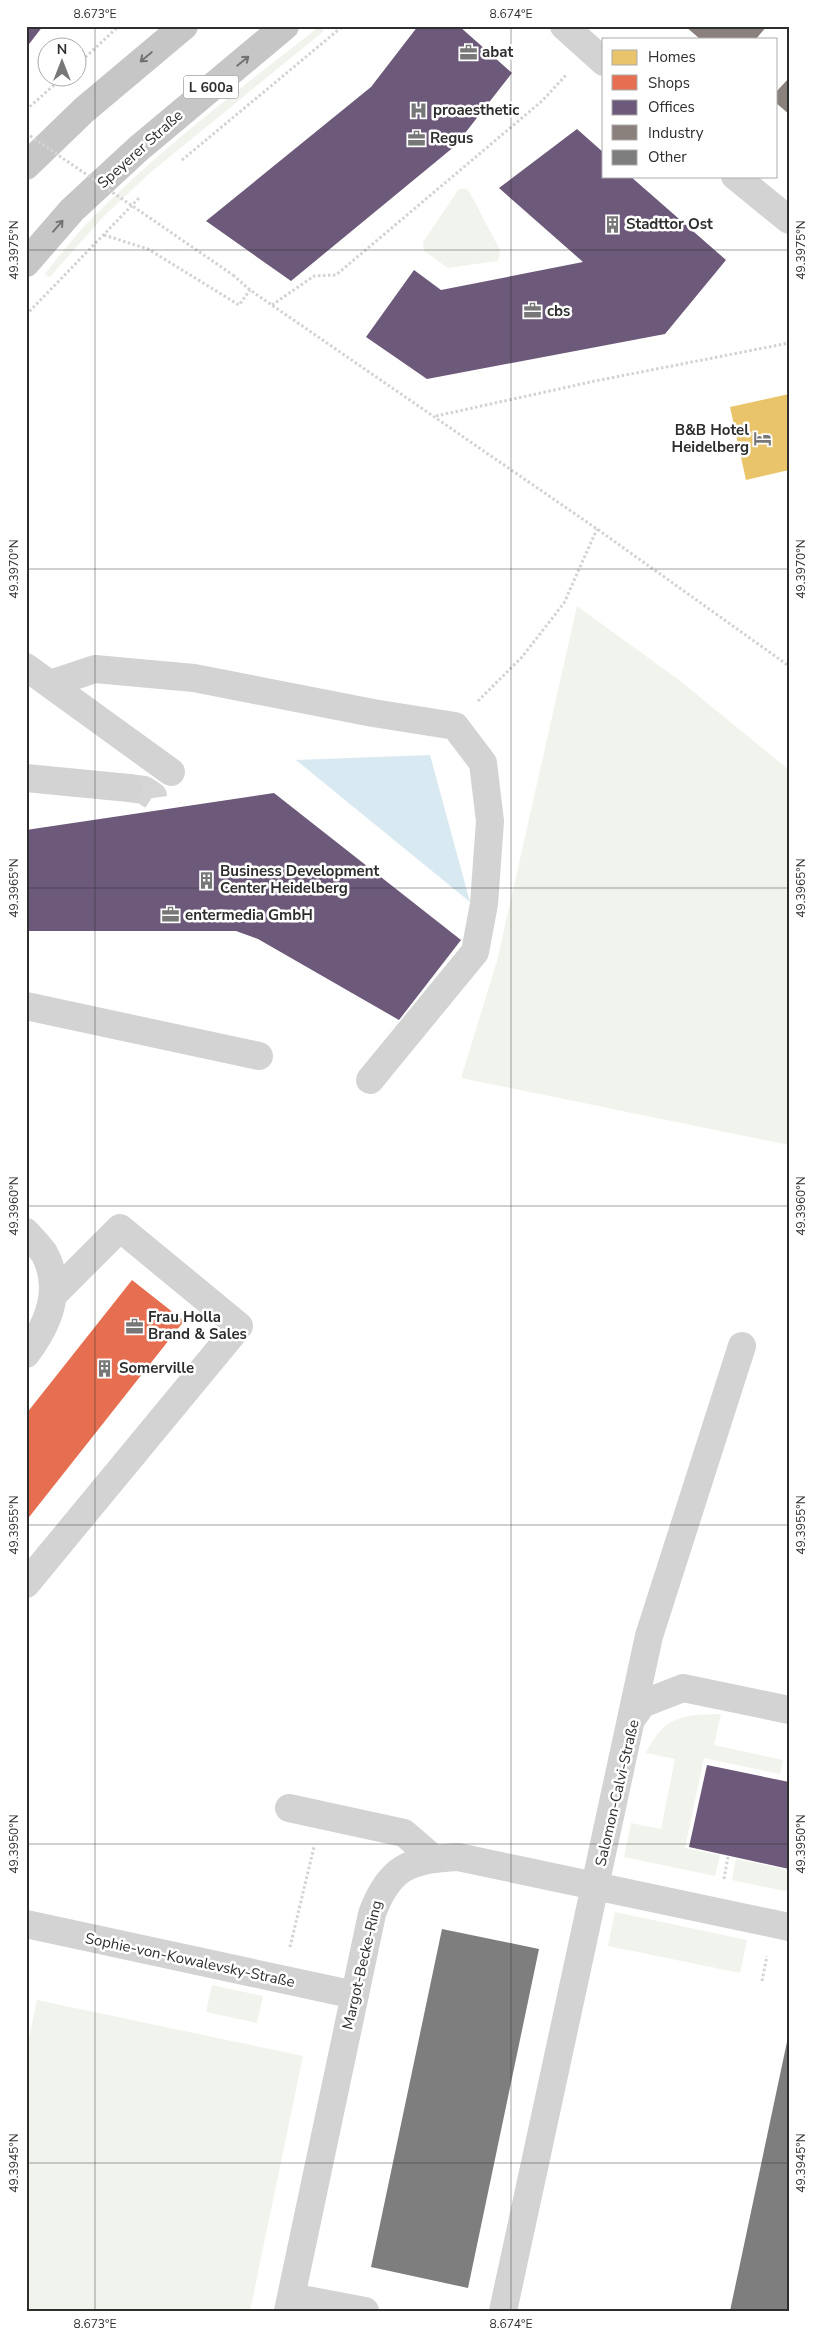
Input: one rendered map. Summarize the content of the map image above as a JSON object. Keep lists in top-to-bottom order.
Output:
{
  "streets": {
    "main road": ["L 600a", "Speyerer Straße"],
    "street": ["Salomon-Calvi-Straße", "Sophie-von-Kowalevsky-Straße", "Margot-Becke-Ring"]
  },
  "crossings": [
    ["Salomon-Calvi-Straße", "Margot-Becke-Ring"],
    ["Sophie-von-Kowalevsky-Straße", "Margot-Becke-Ring"]
  ],
  "places": {
    "office": [
      "abat",
      "Regus",
      "cbs",
      "entermedia GmbH",
      "Frau Holla Brand & Sales"
    ],
    "hospital": ["proaesthetic"],
    "building": ["Stadttor Ost", "Business Development Center Heidelberg", "Somerville"],
    "hotel": ["B&B Hotel Heidelberg"]
  },
  "legend": [
    "Homes",
    "Shops",
    "Offices",
    "Industry",
    "Other"
  ],
  "north": "top",
  "coordinates": [
    "8.673°E",
    "8.674°E",
    "49.3975°N",
    "49.3970°N",
    "49.3965°N",
    "49.3960°N",
    "49.3955°N",
    "49.3950°N",
    "49.3945°N"
  ]
}
